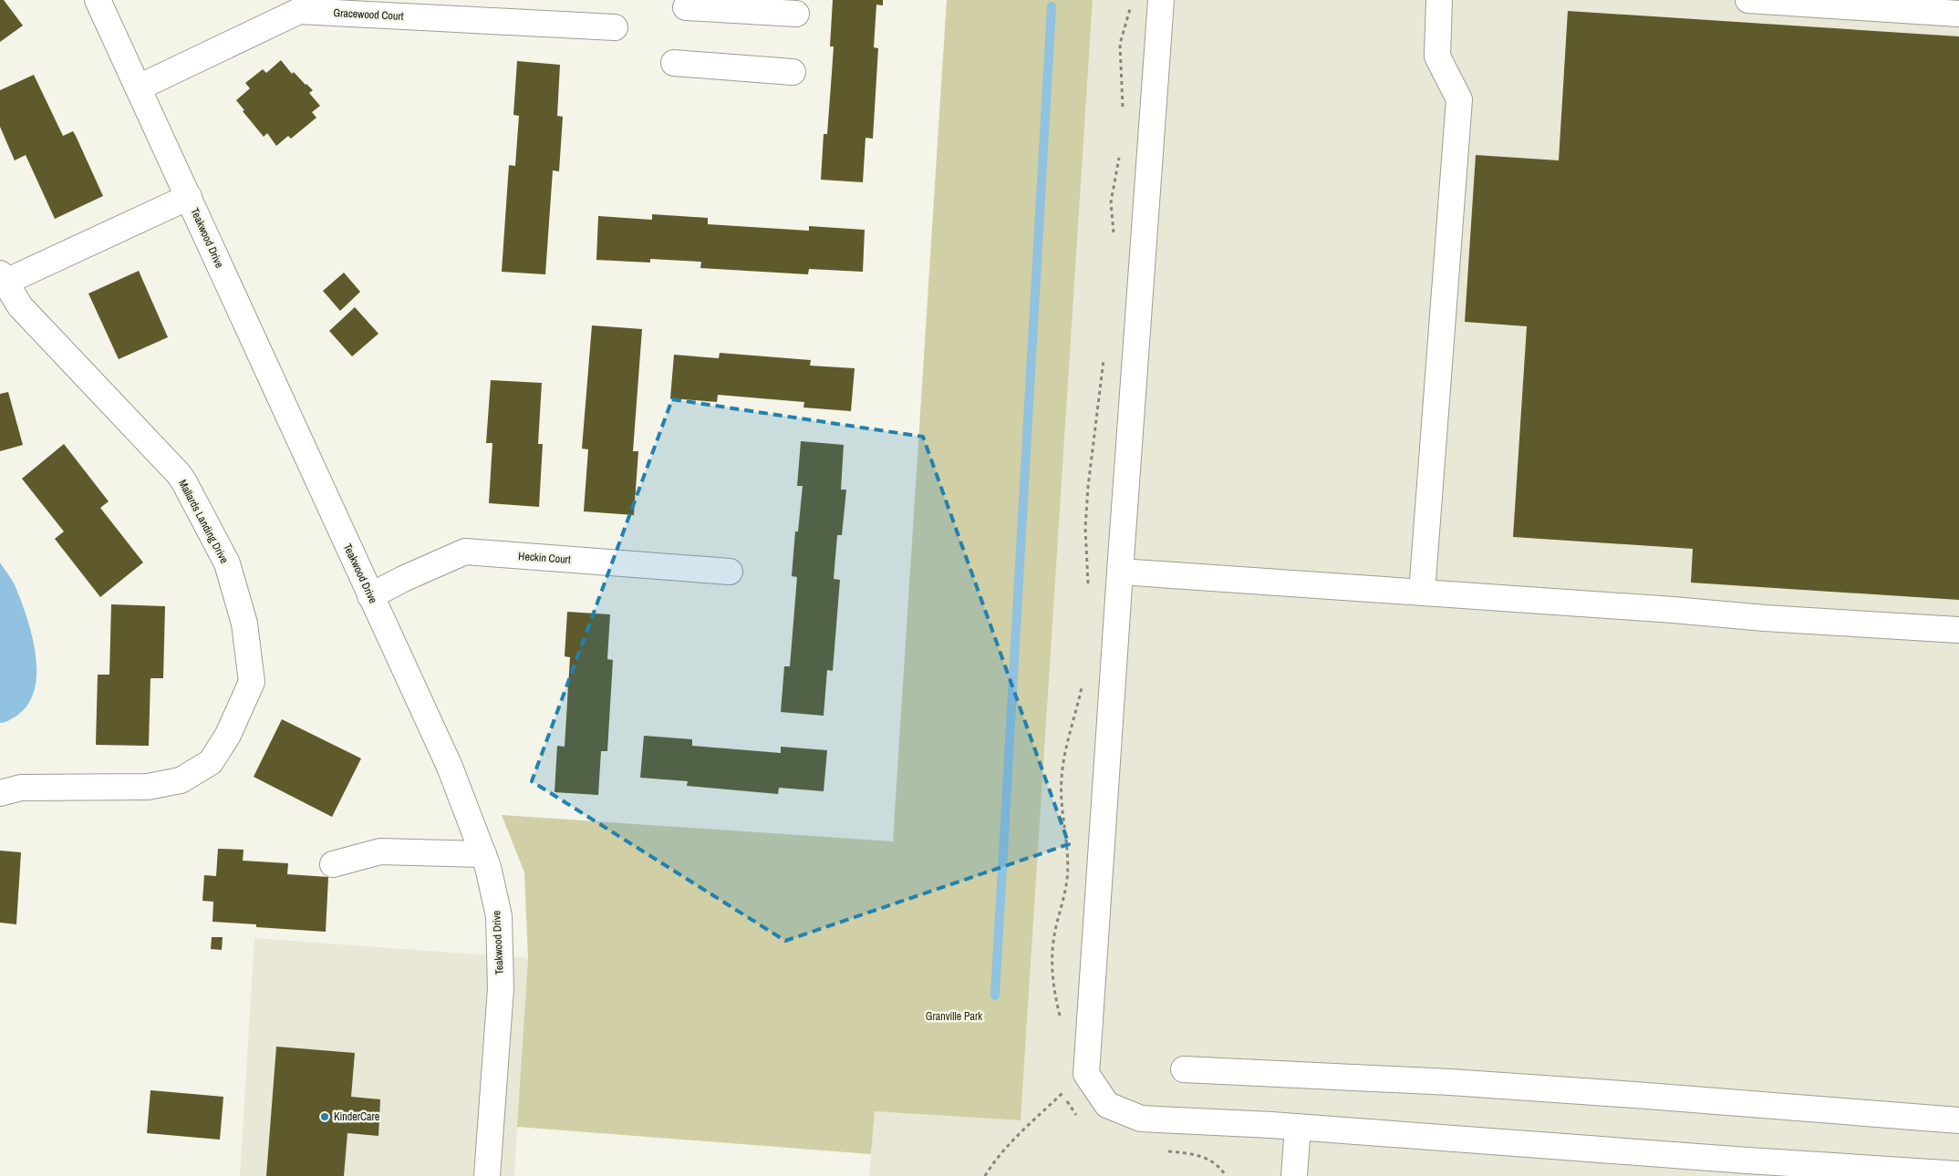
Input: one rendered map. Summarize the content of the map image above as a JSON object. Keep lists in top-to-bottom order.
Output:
{
  "streets": {
    "street": [
      "Gracewood Court",
      "Teakwood Drive",
      "Mallards Landing Drive",
      "Heckin Court"
    ]
  },
  "crossings": [
    ["Gracewood Court", "Teakwood Drive"],
    ["Teakwood Drive", "Mallards Landing Drive"],
    ["Teakwood Drive", "Heckin Court"]
  ],
  "parks": ["Granville Park"],
  "places": ["KinderCare"]
}
